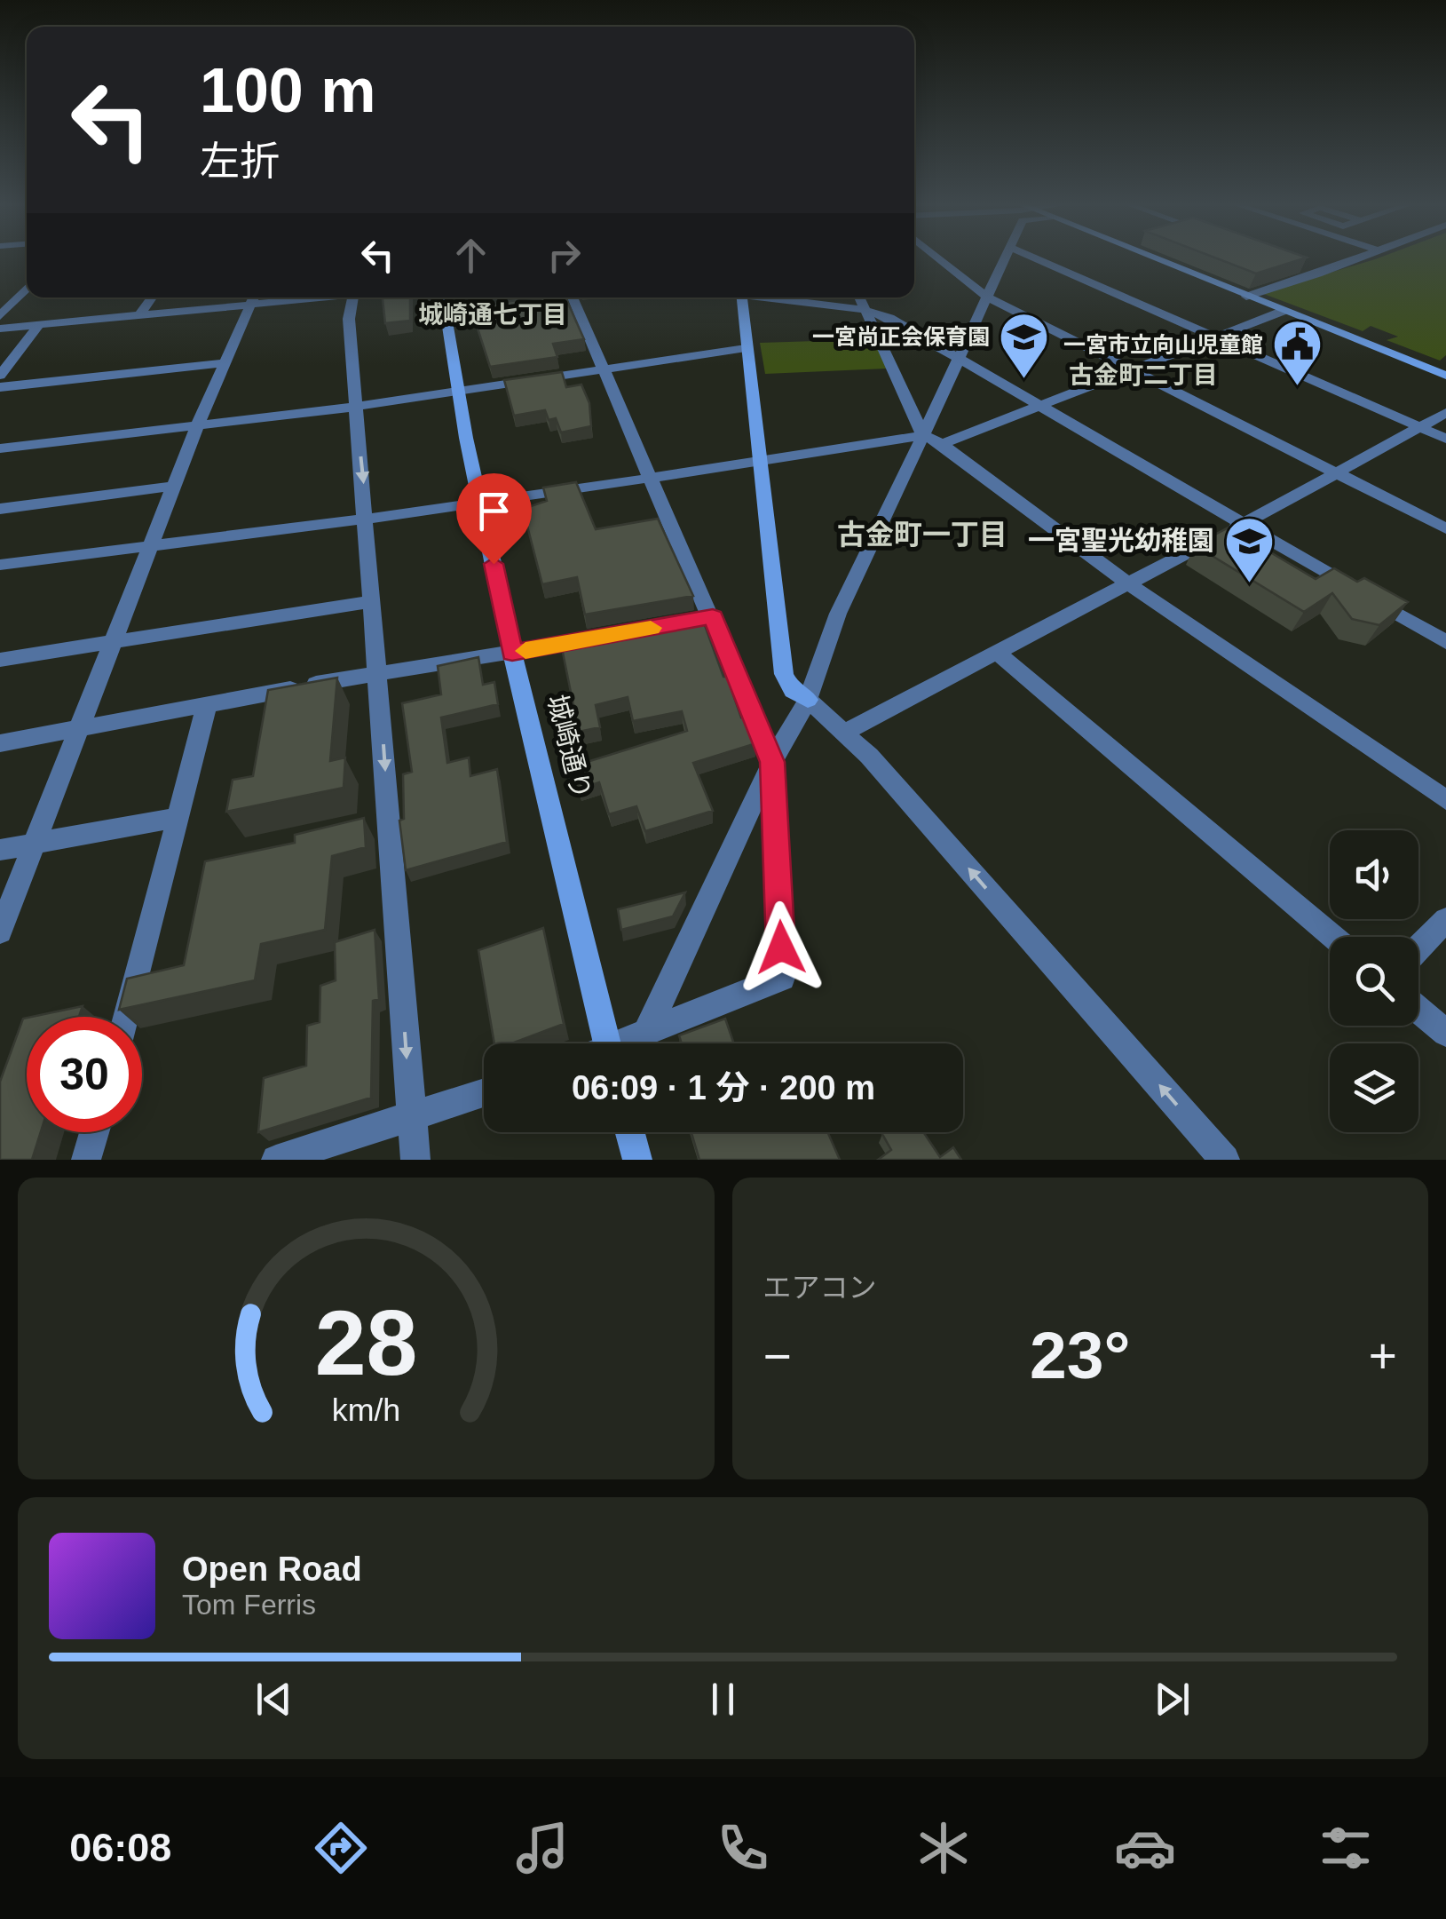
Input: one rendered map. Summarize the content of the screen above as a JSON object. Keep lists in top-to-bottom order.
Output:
{
  "streets": {
    "street": ["城崎通り"]
  },
  "districts": ["城崎通七丁目", "古金町二丁目", "古金町一丁目"],
  "places": {
    "school or university": ["一宮尚正会保育園", "一宮聖光幼稚園"],
    "public building": ["一宮市立向山児童館"]
  },
  "page": {
    "turn": ["100 m", "左折"],
    "limit": "30",
    "trip": "06:09 · 1 分 · 200 m",
    "tile": "エアコン",
    "heat": ["−", "23°", "+"],
    "song": ["Open Road", "Tom Ferris"],
    "tabs": "06:08",
    "gauge": ["28", "km/h"]
  }
}
